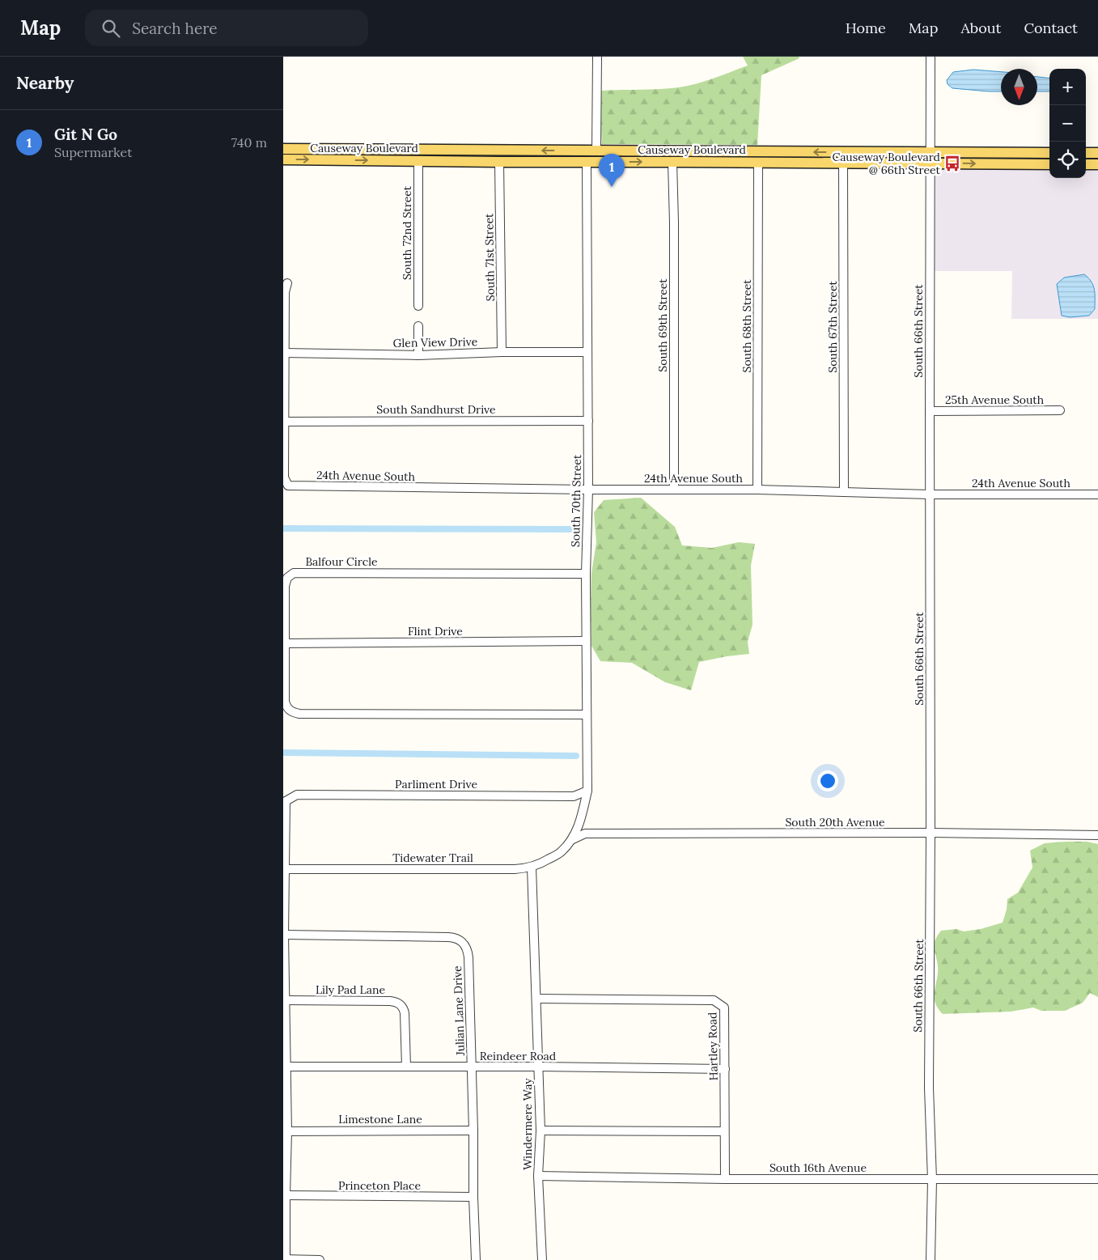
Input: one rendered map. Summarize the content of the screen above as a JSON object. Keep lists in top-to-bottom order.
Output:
{
  "streets": {
    "main road": ["Causeway Boulevard"],
    "street": [
      "South 72nd Street",
      "South 71st Street",
      "South 69th Street",
      "South 68th Street",
      "South 67th Street",
      "South 66th Street",
      "Glen View Drive",
      "25th Avenue South",
      "South Sandhurst Drive",
      "24th Avenue South",
      "South 70th Street",
      "Balfour Circle",
      "Flint Drive",
      "Parliment Drive",
      "South 20th Avenue",
      "Tidewater Trail",
      "Lily Pad Lane",
      "Julian Lane Drive",
      "Hartley Road",
      "Reindeer Road",
      "Limestone Lane",
      "Windermere Way",
      "South 16th Avenue",
      "Princeton Place"
    ]
  },
  "crossings": [
    ["Causeway Boulevard", "South 72nd Street"],
    ["Causeway Boulevard", "South 71st Street"],
    ["Causeway Boulevard", "South 69th Street"],
    ["Causeway Boulevard", "South 68th Street"],
    ["Causeway Boulevard", "South 67th Street"],
    ["Causeway Boulevard", "South 66th Street"],
    ["Causeway Boulevard", "South 70th Street"],
    ["South 71st Street", "Glen View Drive"],
    ["South 69th Street", "24th Avenue South"],
    ["South 68th Street", "24th Avenue South"],
    ["South 67th Street", "24th Avenue South"],
    ["South 66th Street", "25th Avenue South"],
    ["South 66th Street", "24th Avenue South"],
    ["South 66th Street", "South 20th Avenue"],
    ["South 66th Street", "South 16th Avenue"],
    ["Glen View Drive", "South 70th Street"],
    ["South Sandhurst Drive", "24th Avenue South"],
    ["South Sandhurst Drive", "South 70th Street"],
    ["24th Avenue South", "South 70th Street"],
    ["South 70th Street", "Balfour Circle"],
    ["South 70th Street", "Flint Drive"],
    ["South 70th Street", "Parliment Drive"],
    ["South 70th Street", "South 20th Avenue"],
    ["South 70th Street", "Tidewater Trail"],
    ["Balfour Circle", "Flint Drive"],
    ["Parliment Drive", "Tidewater Trail"],
    ["South 20th Avenue", "Tidewater Trail"],
    ["Tidewater Trail", "Windermere Way"],
    ["Lily Pad Lane", "Reindeer Road"],
    ["Julian Lane Drive", "Reindeer Road"],
    ["Julian Lane Drive", "Limestone Lane"],
    ["Julian Lane Drive", "Princeton Place"],
    ["Hartley Road", "Reindeer Road"],
    ["Hartley Road", "Windermere Way"],
    ["Hartley Road", "South 16th Avenue"],
    ["Reindeer Road", "Windermere Way"],
    ["Windermere Way", "South 16th Avenue"]
  ],
  "places": {
    "bus stop": ["Causeway Boulevard @ 66th Street"]
  },
  "north": "bottom",
  "page": {
    "header": "Map",
    "search": "Search here",
    "nav": [
      "Home",
      "Map",
      "About",
      "Contact"
    ],
    "heading": "Nearby",
    "map_buttons": ["+", "−"],
    "list": [
      {
        "mark": "1",
        "name": "Git N Go",
        "note": "Supermarket",
        "value": "740 m"
      }
    ],
    "pins": "1"
  }
}
